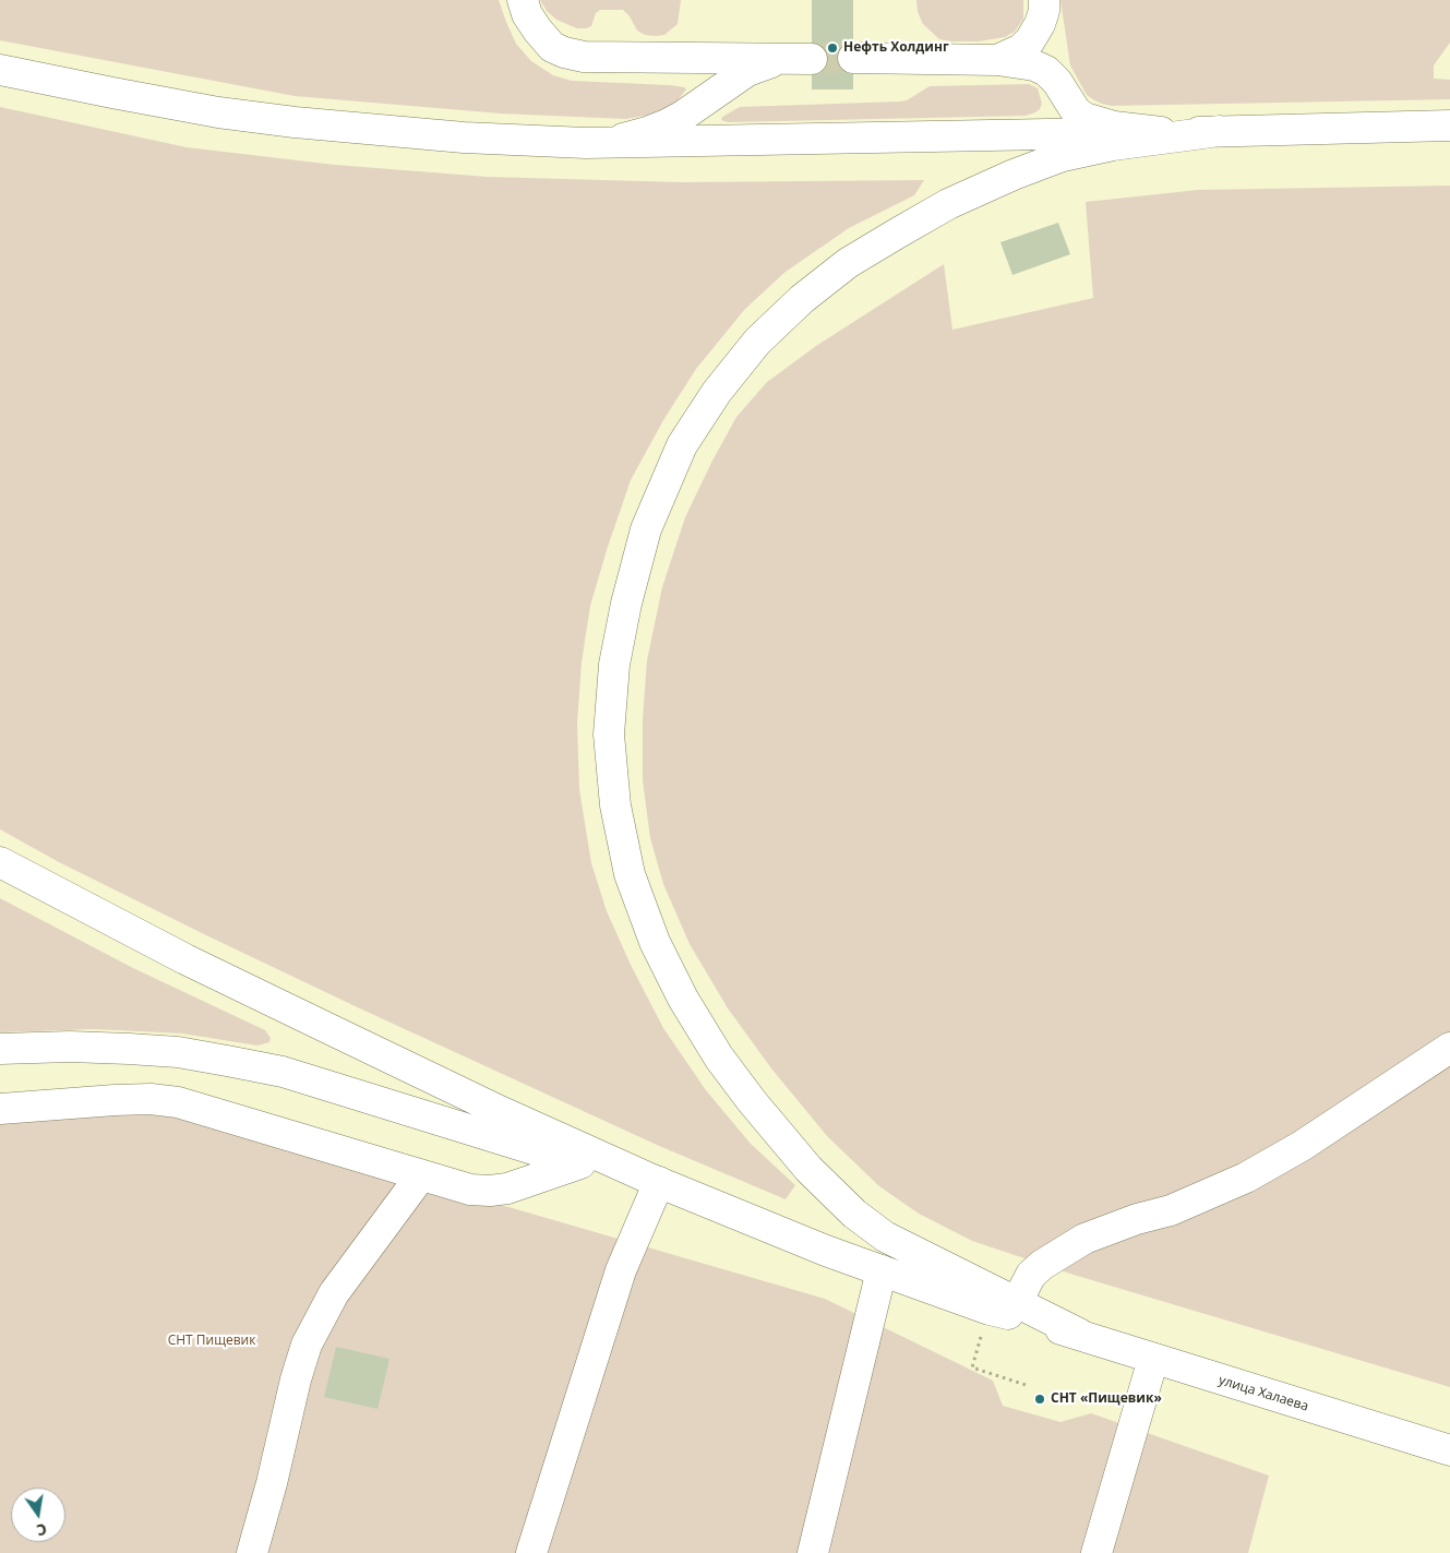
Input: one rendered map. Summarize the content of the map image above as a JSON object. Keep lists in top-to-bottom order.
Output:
{
  "streets": {
    "main road": ["улица Халаева"]
  },
  "parks": ["СНТ Пищевик"],
  "places": ["Нефть Холдинг", "СНТ «Пищевик»"],
  "north": "bottom"
}
